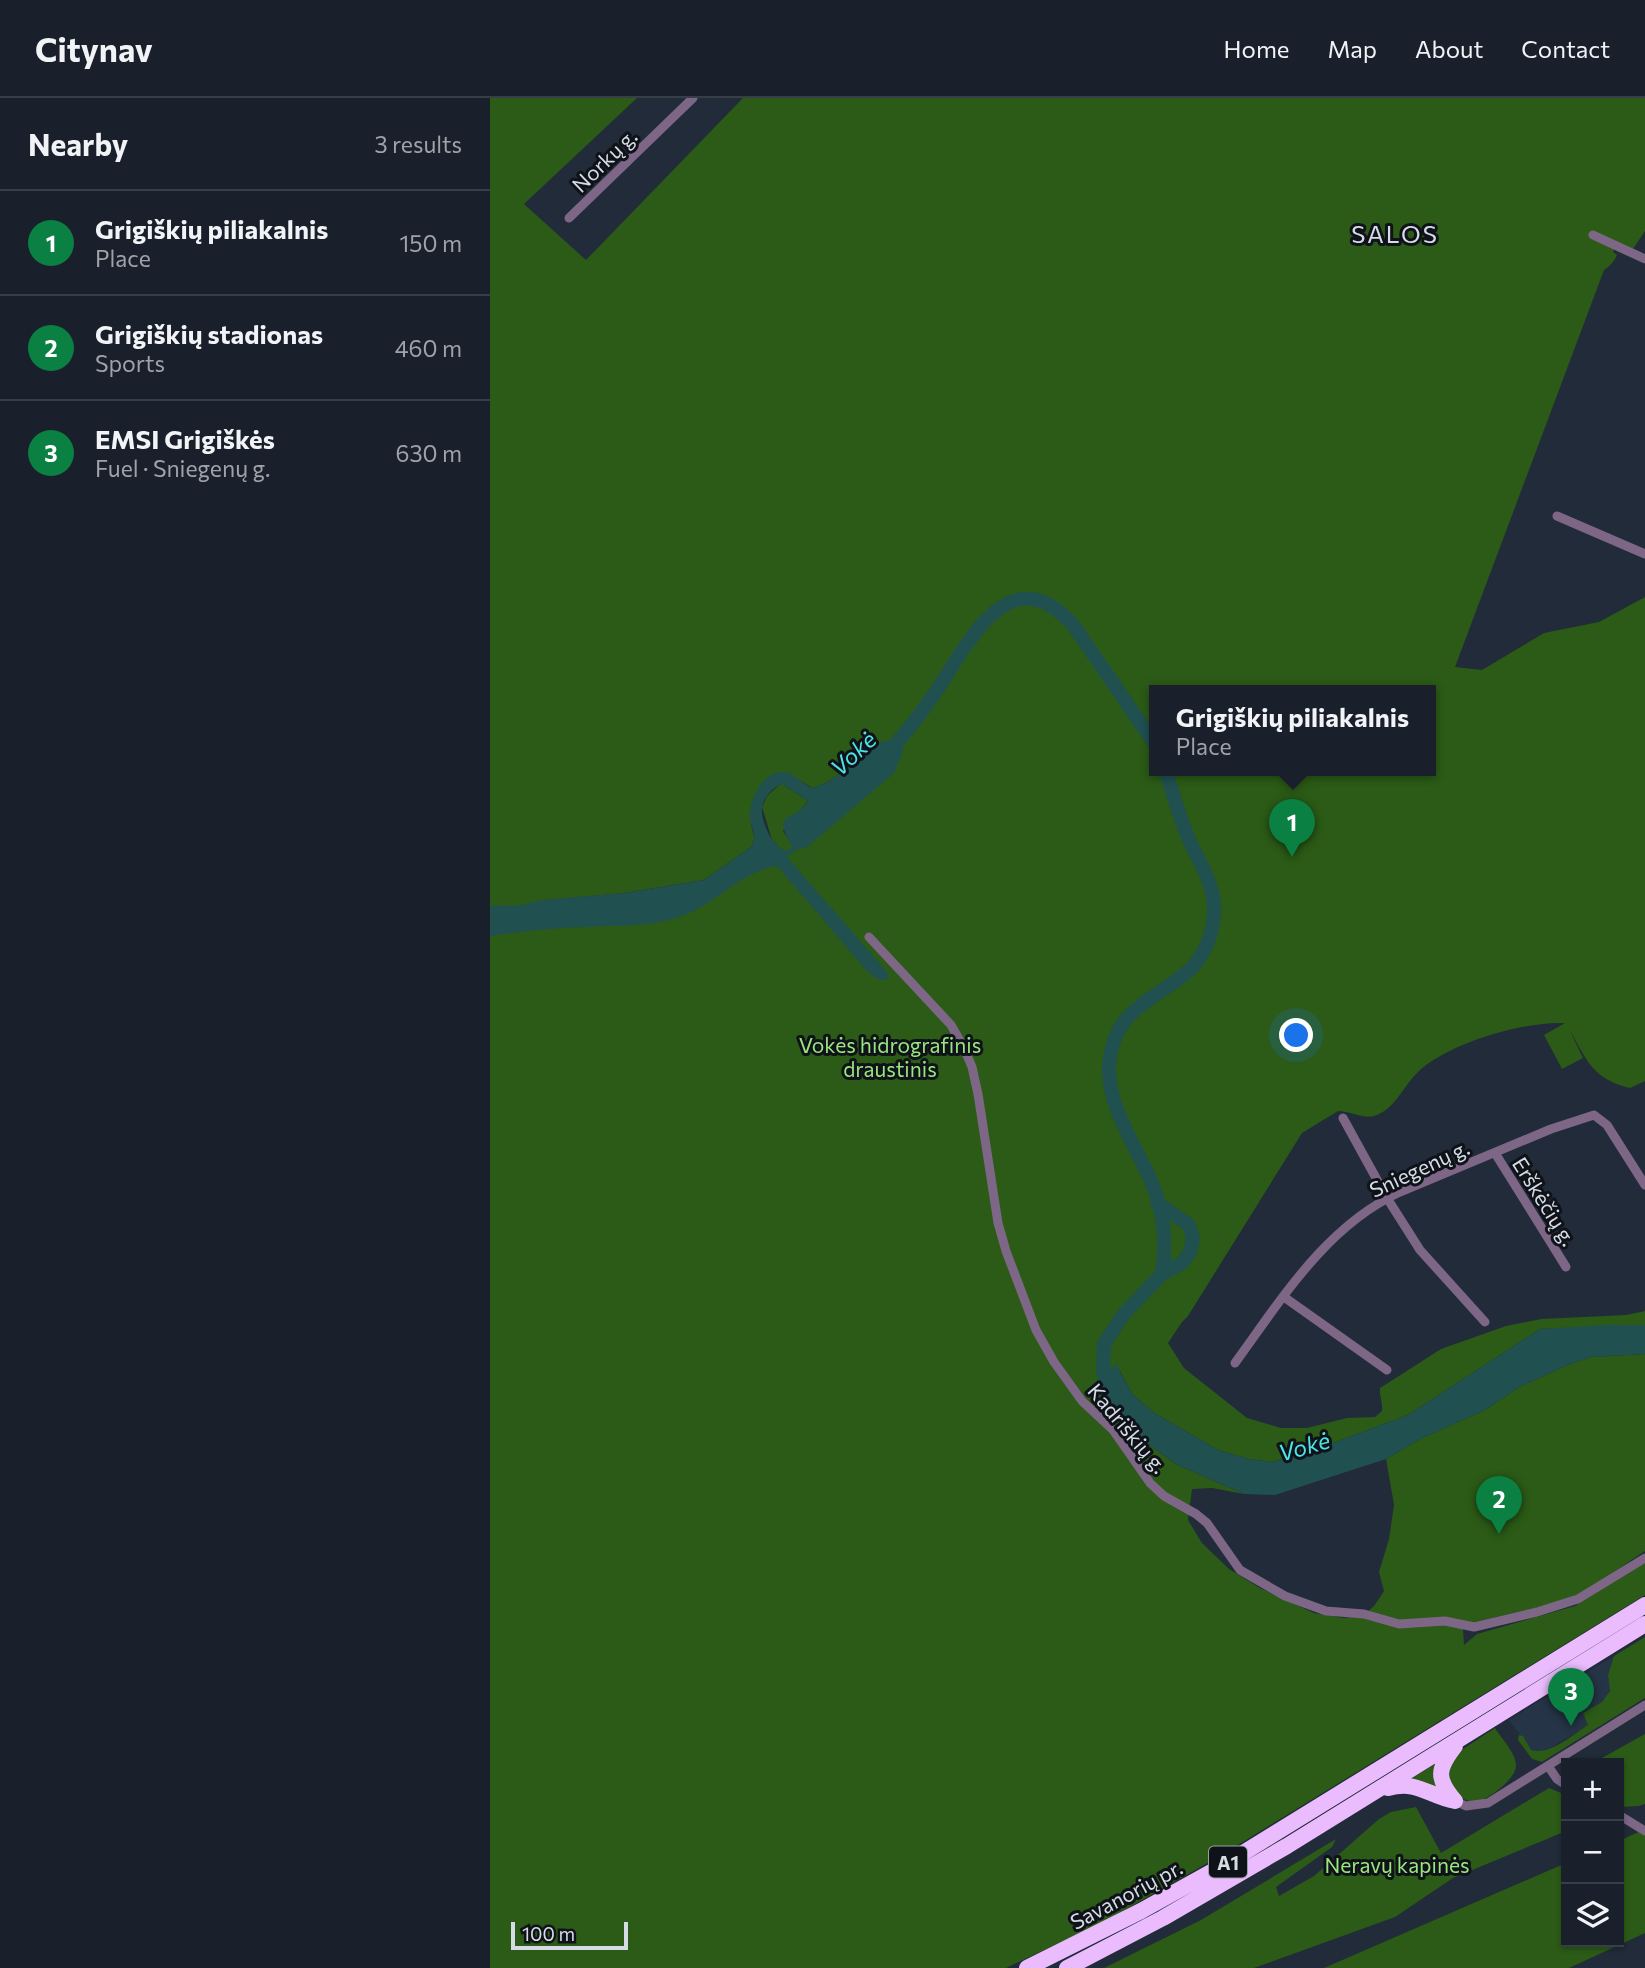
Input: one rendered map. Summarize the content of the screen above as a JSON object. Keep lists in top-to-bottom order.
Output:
{
  "streets": {
    "highway": ["A1", "Savanorių pr."],
    "street": [
      "Norkų g.",
      "Sniegenų g.",
      "Erškėčių g.",
      "Kadriškių g."
    ]
  },
  "crossings": [
    ["Sniegenų g.", "Erškėčių g."]
  ],
  "districts": ["SALOS"],
  "water": ["Vokė"],
  "parks": ["Vokės hidrografinis draustinis", "Neravų kapinės"],
  "scale_bar": "100 m",
  "page": {
    "header": "Citynav",
    "nav": [
      "Home",
      "Map",
      "About",
      "Contact"
    ],
    "heading": ["Nearby", "3 results"],
    "list": [
      {
        "mark": "1",
        "name": "Grigiškių piliakalnis",
        "note": "Place",
        "value": "150 m"
      },
      {
        "mark": "2",
        "name": "Grigiškių stadionas",
        "note": "Sports",
        "value": "460 m"
      },
      {
        "mark": "3",
        "name": "EMSI Grigiškės",
        "note": "Fuel · Sniegenų g.",
        "value": "630 m"
      }
    ],
    "popup": ["Grigiškių piliakalnis", "Place"],
    "pins": ["1", "2", "3"],
    "map_buttons": ["+", "−"],
    "scale": "100 m"
  }
}
